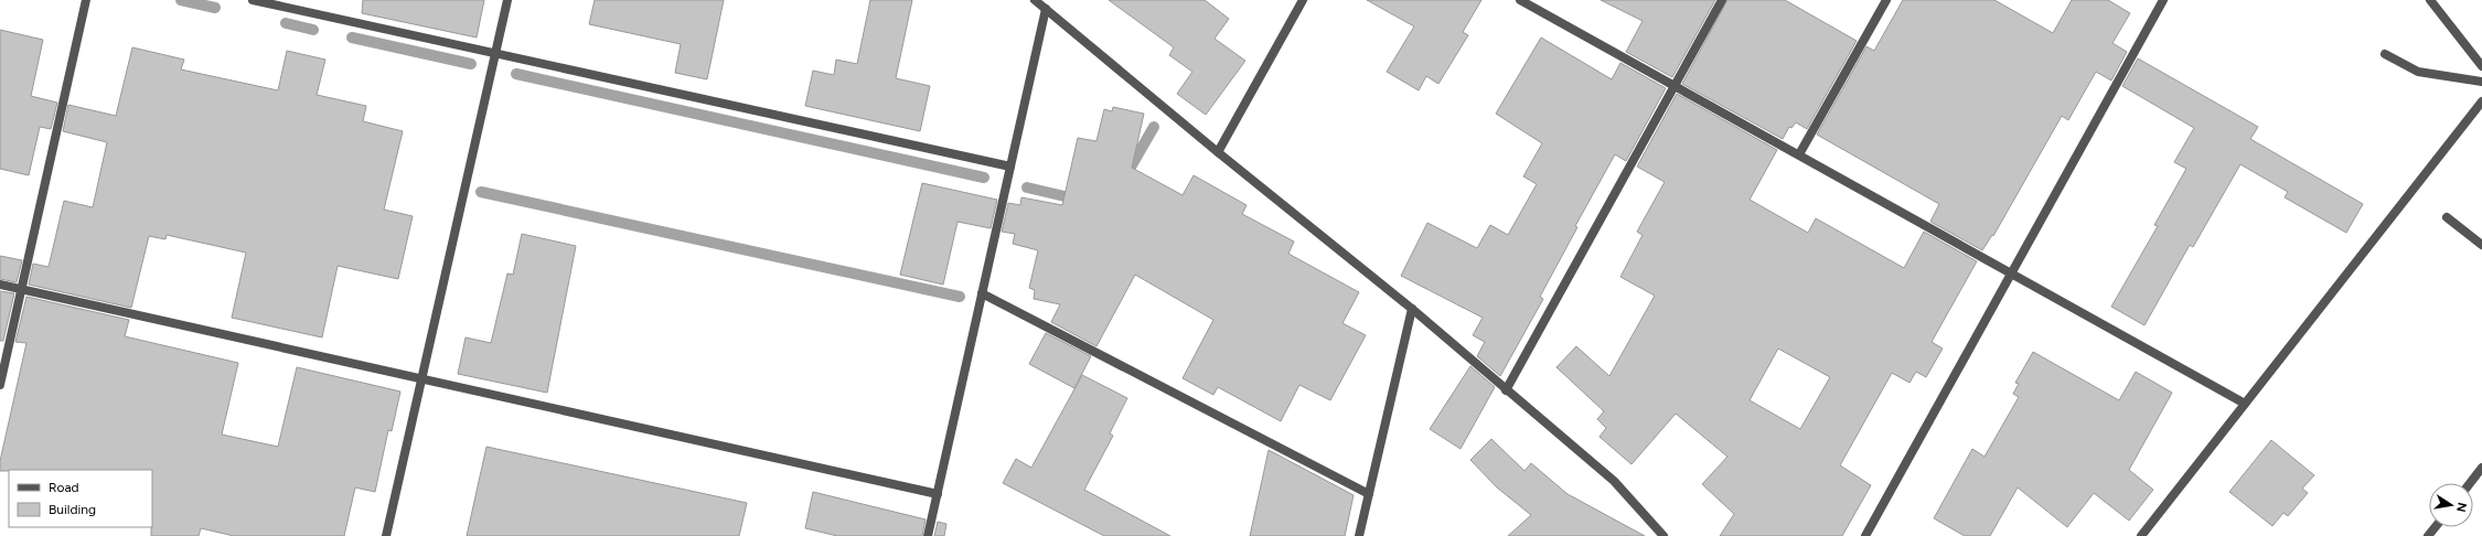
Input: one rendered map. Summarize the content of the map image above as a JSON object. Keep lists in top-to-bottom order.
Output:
{
  "legend": ["Road", "Building"],
  "north": "right"
}
